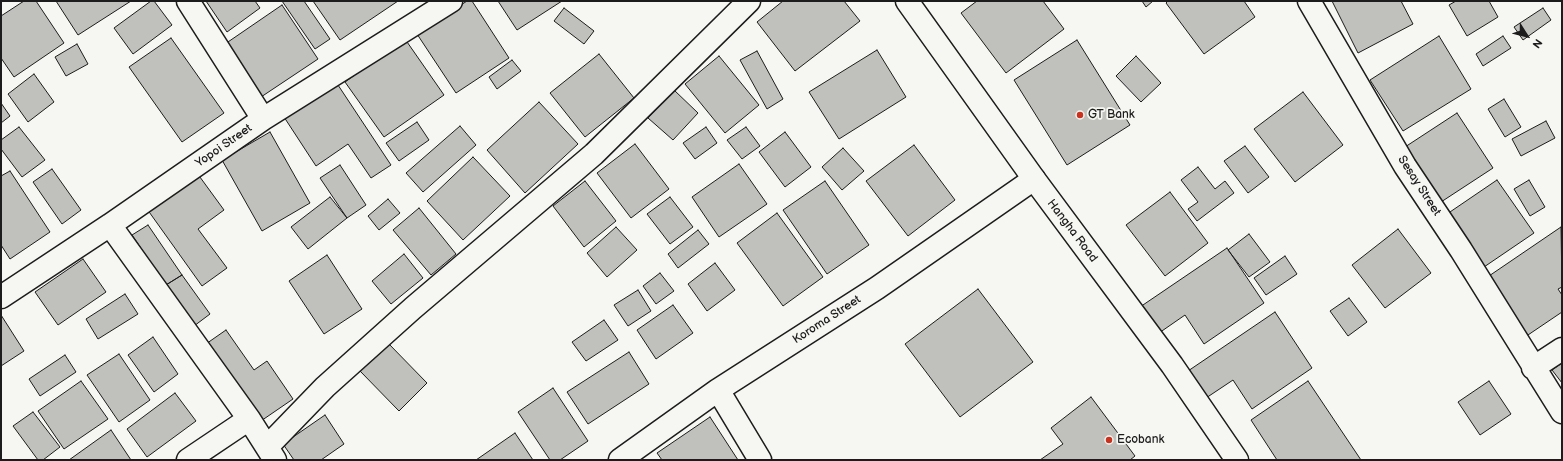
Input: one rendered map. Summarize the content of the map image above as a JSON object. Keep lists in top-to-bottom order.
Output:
{
  "streets": {
    "main road": [
      "Yopoi Street",
      "Sesay Street",
      "Hangha Road",
      "Koroma Street"
    ]
  },
  "crossings": [
    ["Hangha Road", "Koroma Street"]
  ],
  "places": ["GT Bank", "Ecobank"],
  "north": "bottom right"
}
